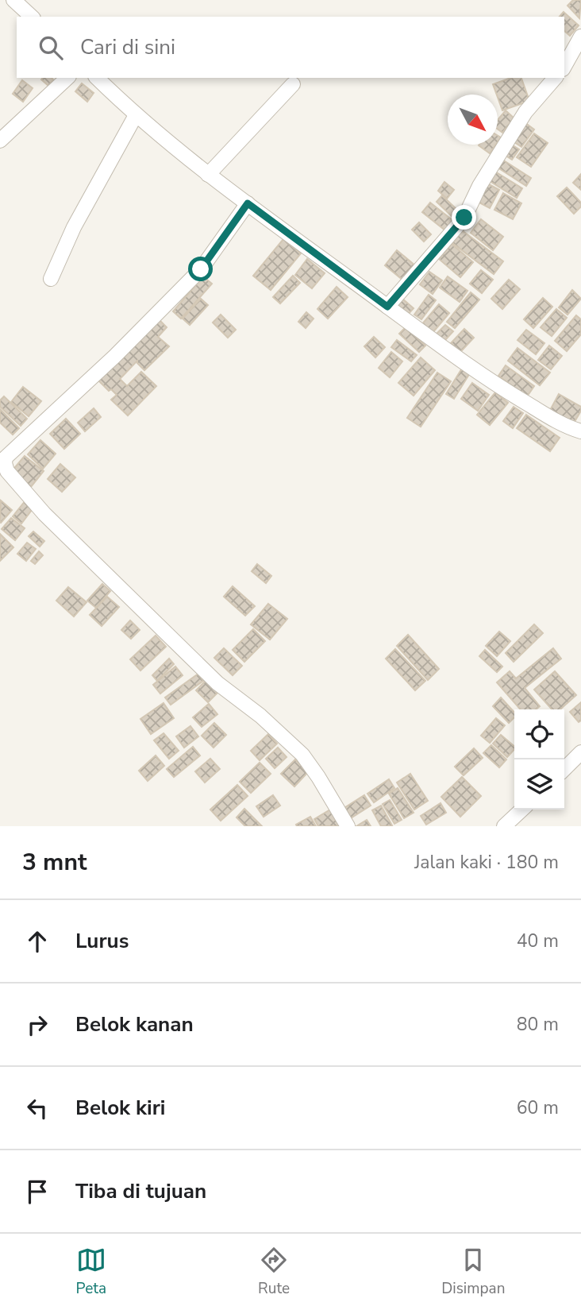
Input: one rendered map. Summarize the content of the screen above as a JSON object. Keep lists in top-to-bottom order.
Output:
{
  "north": "bottom right",
  "page": {
    "search": "Cari di sini",
    "heading": ["3 mnt", "Jalan kaki · 180 m"],
    "list": [
      ["Lurus", "40 m"],
      ["Belok kanan", "80 m"],
      ["Belok kiri", "60 m"],
      "Tiba di tujuan"
    ],
    "nav": ["Peta", "Rute", "Disimpan"]
  }
}
